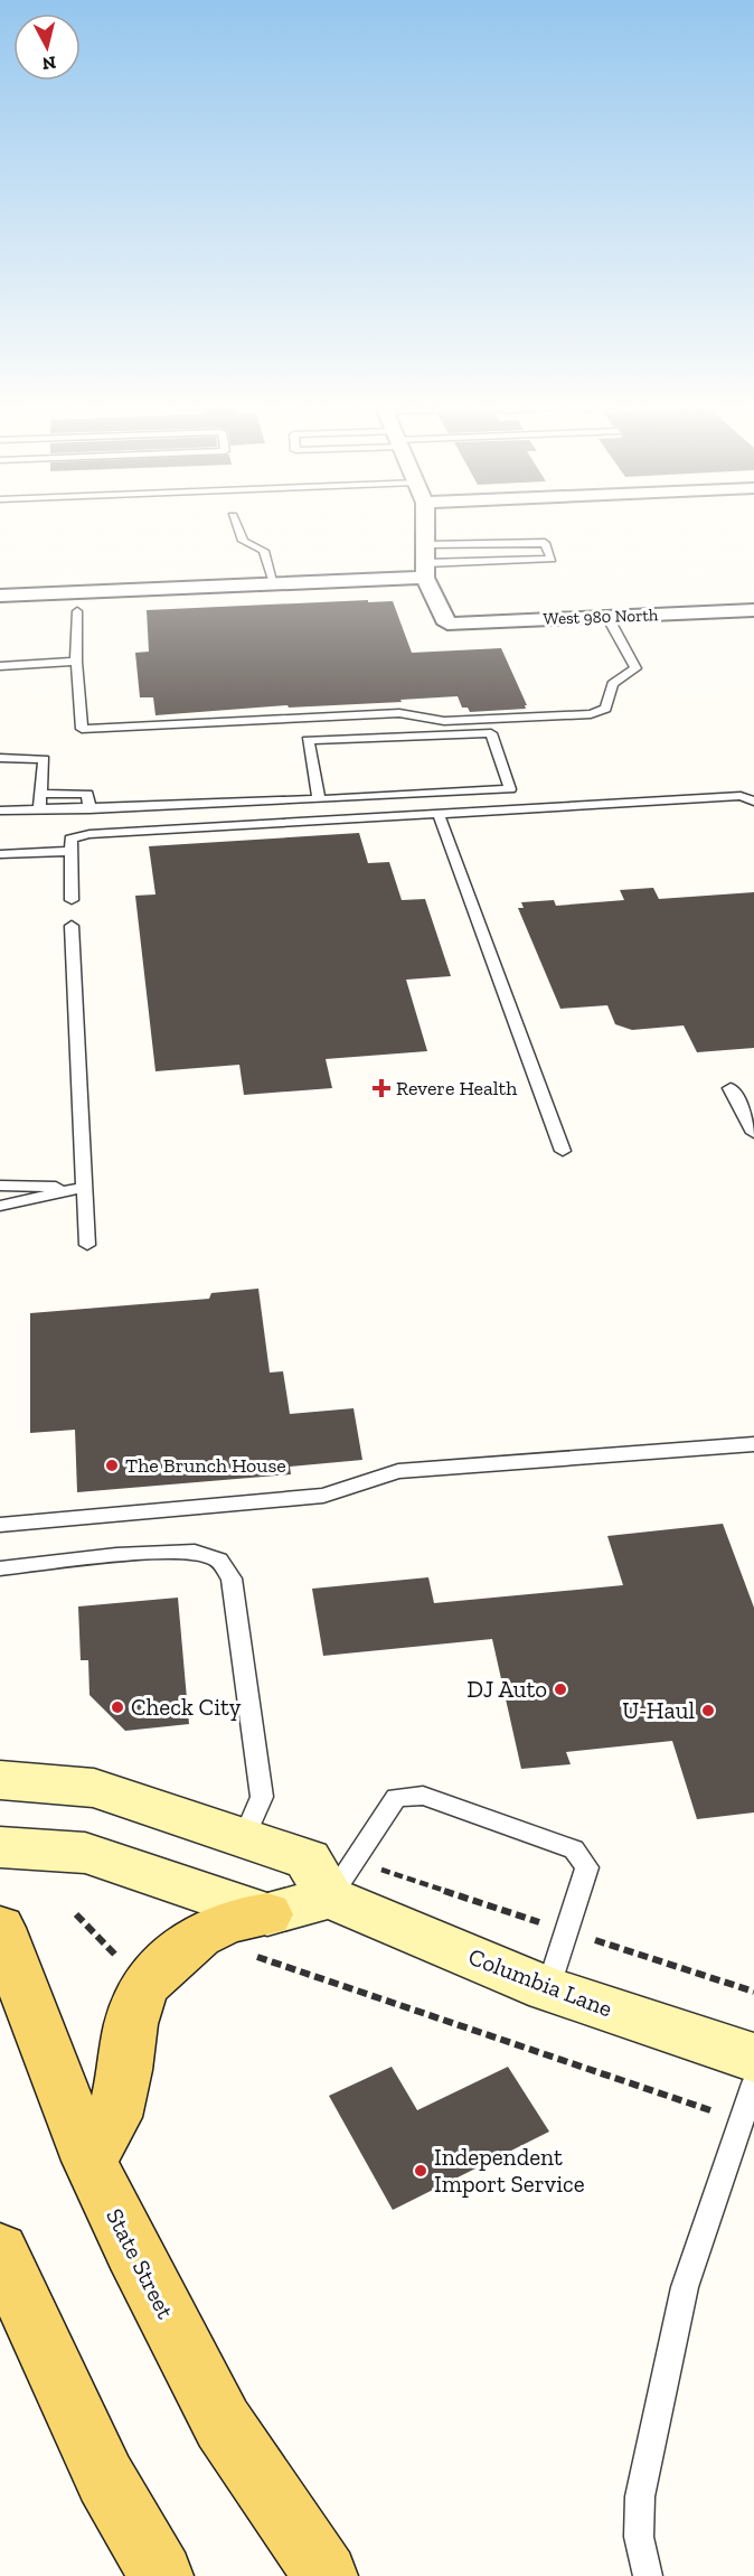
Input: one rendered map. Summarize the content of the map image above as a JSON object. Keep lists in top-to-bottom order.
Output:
{
  "streets": {
    "main road": ["Columbia Lane", "State Street"],
    "street": ["West 980 North"]
  },
  "places": {
    "health": ["Revere Health"],
    "other": [
      "The Brunch House",
      "DJ Auto",
      "Check City",
      "U-Haul",
      "Independent Import Service"
    ]
  },
  "north": "bottom"
}
